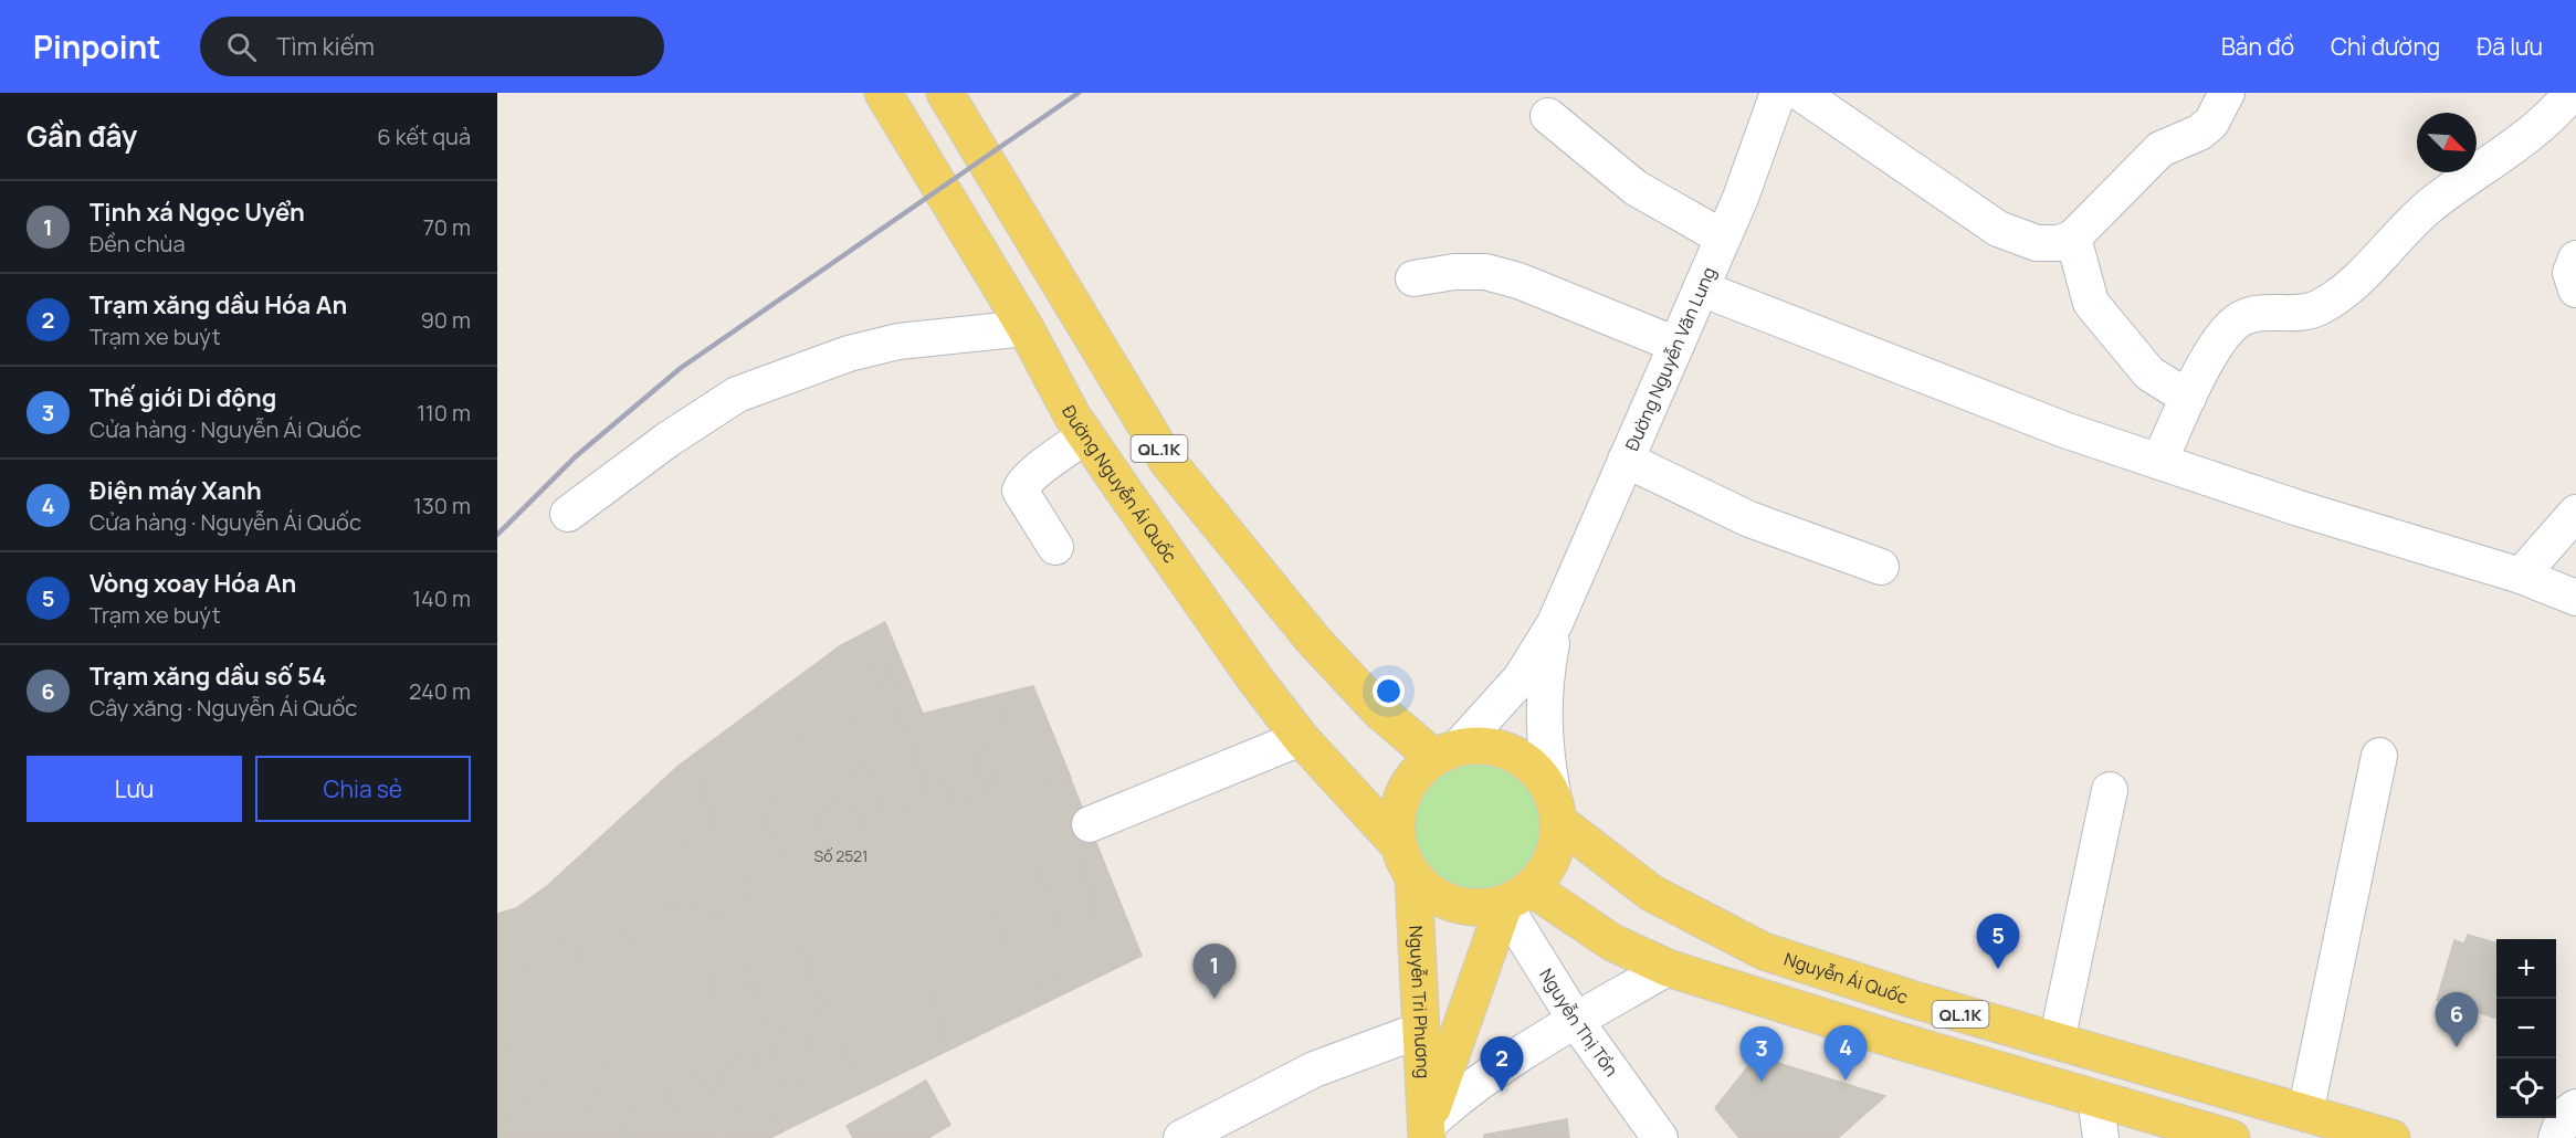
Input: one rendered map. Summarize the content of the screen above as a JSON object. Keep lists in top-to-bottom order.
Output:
{
  "streets": {
    "main road": [
      "QL.1K",
      "Đường Nguyễn Ái Quốc",
      "Nguyễn Ái Quốc",
      "Nguyễn Tri Phương"
    ],
    "street": ["Đường Nguyễn Văn Lung", "Nguyễn Thị Tồn"]
  },
  "crossings": [
    ["Đường Nguyễn Văn Lung", "QL.1K"],
    ["Đường Nguyễn Văn Lung", "Đường Nguyễn Ái Quốc"],
    ["Đường Nguyễn Văn Lung", "Nguyễn Ái Quốc"],
    ["Đường Nguyễn Văn Lung", "Nguyễn Tri Phương"],
    ["Đường Nguyễn Văn Lung", "Nguyễn Thị Tồn"],
    ["QL.1K", "Đường Nguyễn Ái Quốc"],
    ["QL.1K", "Nguyễn Ái Quốc"],
    ["QL.1K", "Nguyễn Tri Phương"],
    ["QL.1K", "Nguyễn Thị Tồn"],
    ["Đường Nguyễn Ái Quốc", "Nguyễn Ái Quốc"],
    ["Đường Nguyễn Ái Quốc", "Nguyễn Tri Phương"],
    ["Đường Nguyễn Ái Quốc", "Nguyễn Thị Tồn"],
    ["Nguyễn Ái Quốc", "Nguyễn Tri Phương"],
    ["Nguyễn Ái Quốc", "Nguyễn Thị Tồn"],
    ["Nguyễn Tri Phương", "Nguyễn Thị Tồn"]
  ],
  "house_numbers": ["Số 2521"],
  "north": "bottom right",
  "page": {
    "header": "Pinpoint",
    "search": "Tìm kiếm",
    "nav": ["Bản đồ", "Chỉ đường", "Đã lưu"],
    "heading": ["Gần đây", "6 kết quả"],
    "list": [
      {
        "mark": "1",
        "name": "Tịnh xá Ngọc Uyển",
        "note": "Đền chùa",
        "value": "70 m"
      },
      {
        "mark": "2",
        "name": "Trạm xăng dầu Hóa An",
        "note": "Trạm xe buýt",
        "value": "90 m"
      },
      {
        "mark": "3",
        "name": "Thế giới Di động",
        "note": "Cửa hàng · Nguyễn Ái Quốc",
        "value": "110 m"
      },
      {
        "mark": "4",
        "name": "Điện máy Xanh",
        "note": "Cửa hàng · Nguyễn Ái Quốc",
        "value": "130 m"
      },
      {
        "mark": "5",
        "name": "Vòng xoay Hóa An",
        "note": "Trạm xe buýt",
        "value": "140 m"
      },
      {
        "mark": "6",
        "name": "Trạm xăng dầu số 54",
        "note": "Cây xăng · Nguyễn Ái Quốc",
        "value": "240 m"
      }
    ],
    "buttons": ["Lưu", "Chia sẻ"],
    "pins": [
      "5",
      "1",
      "6",
      "4",
      "3",
      "2"
    ],
    "map_buttons": ["+", "−"]
  }
}
